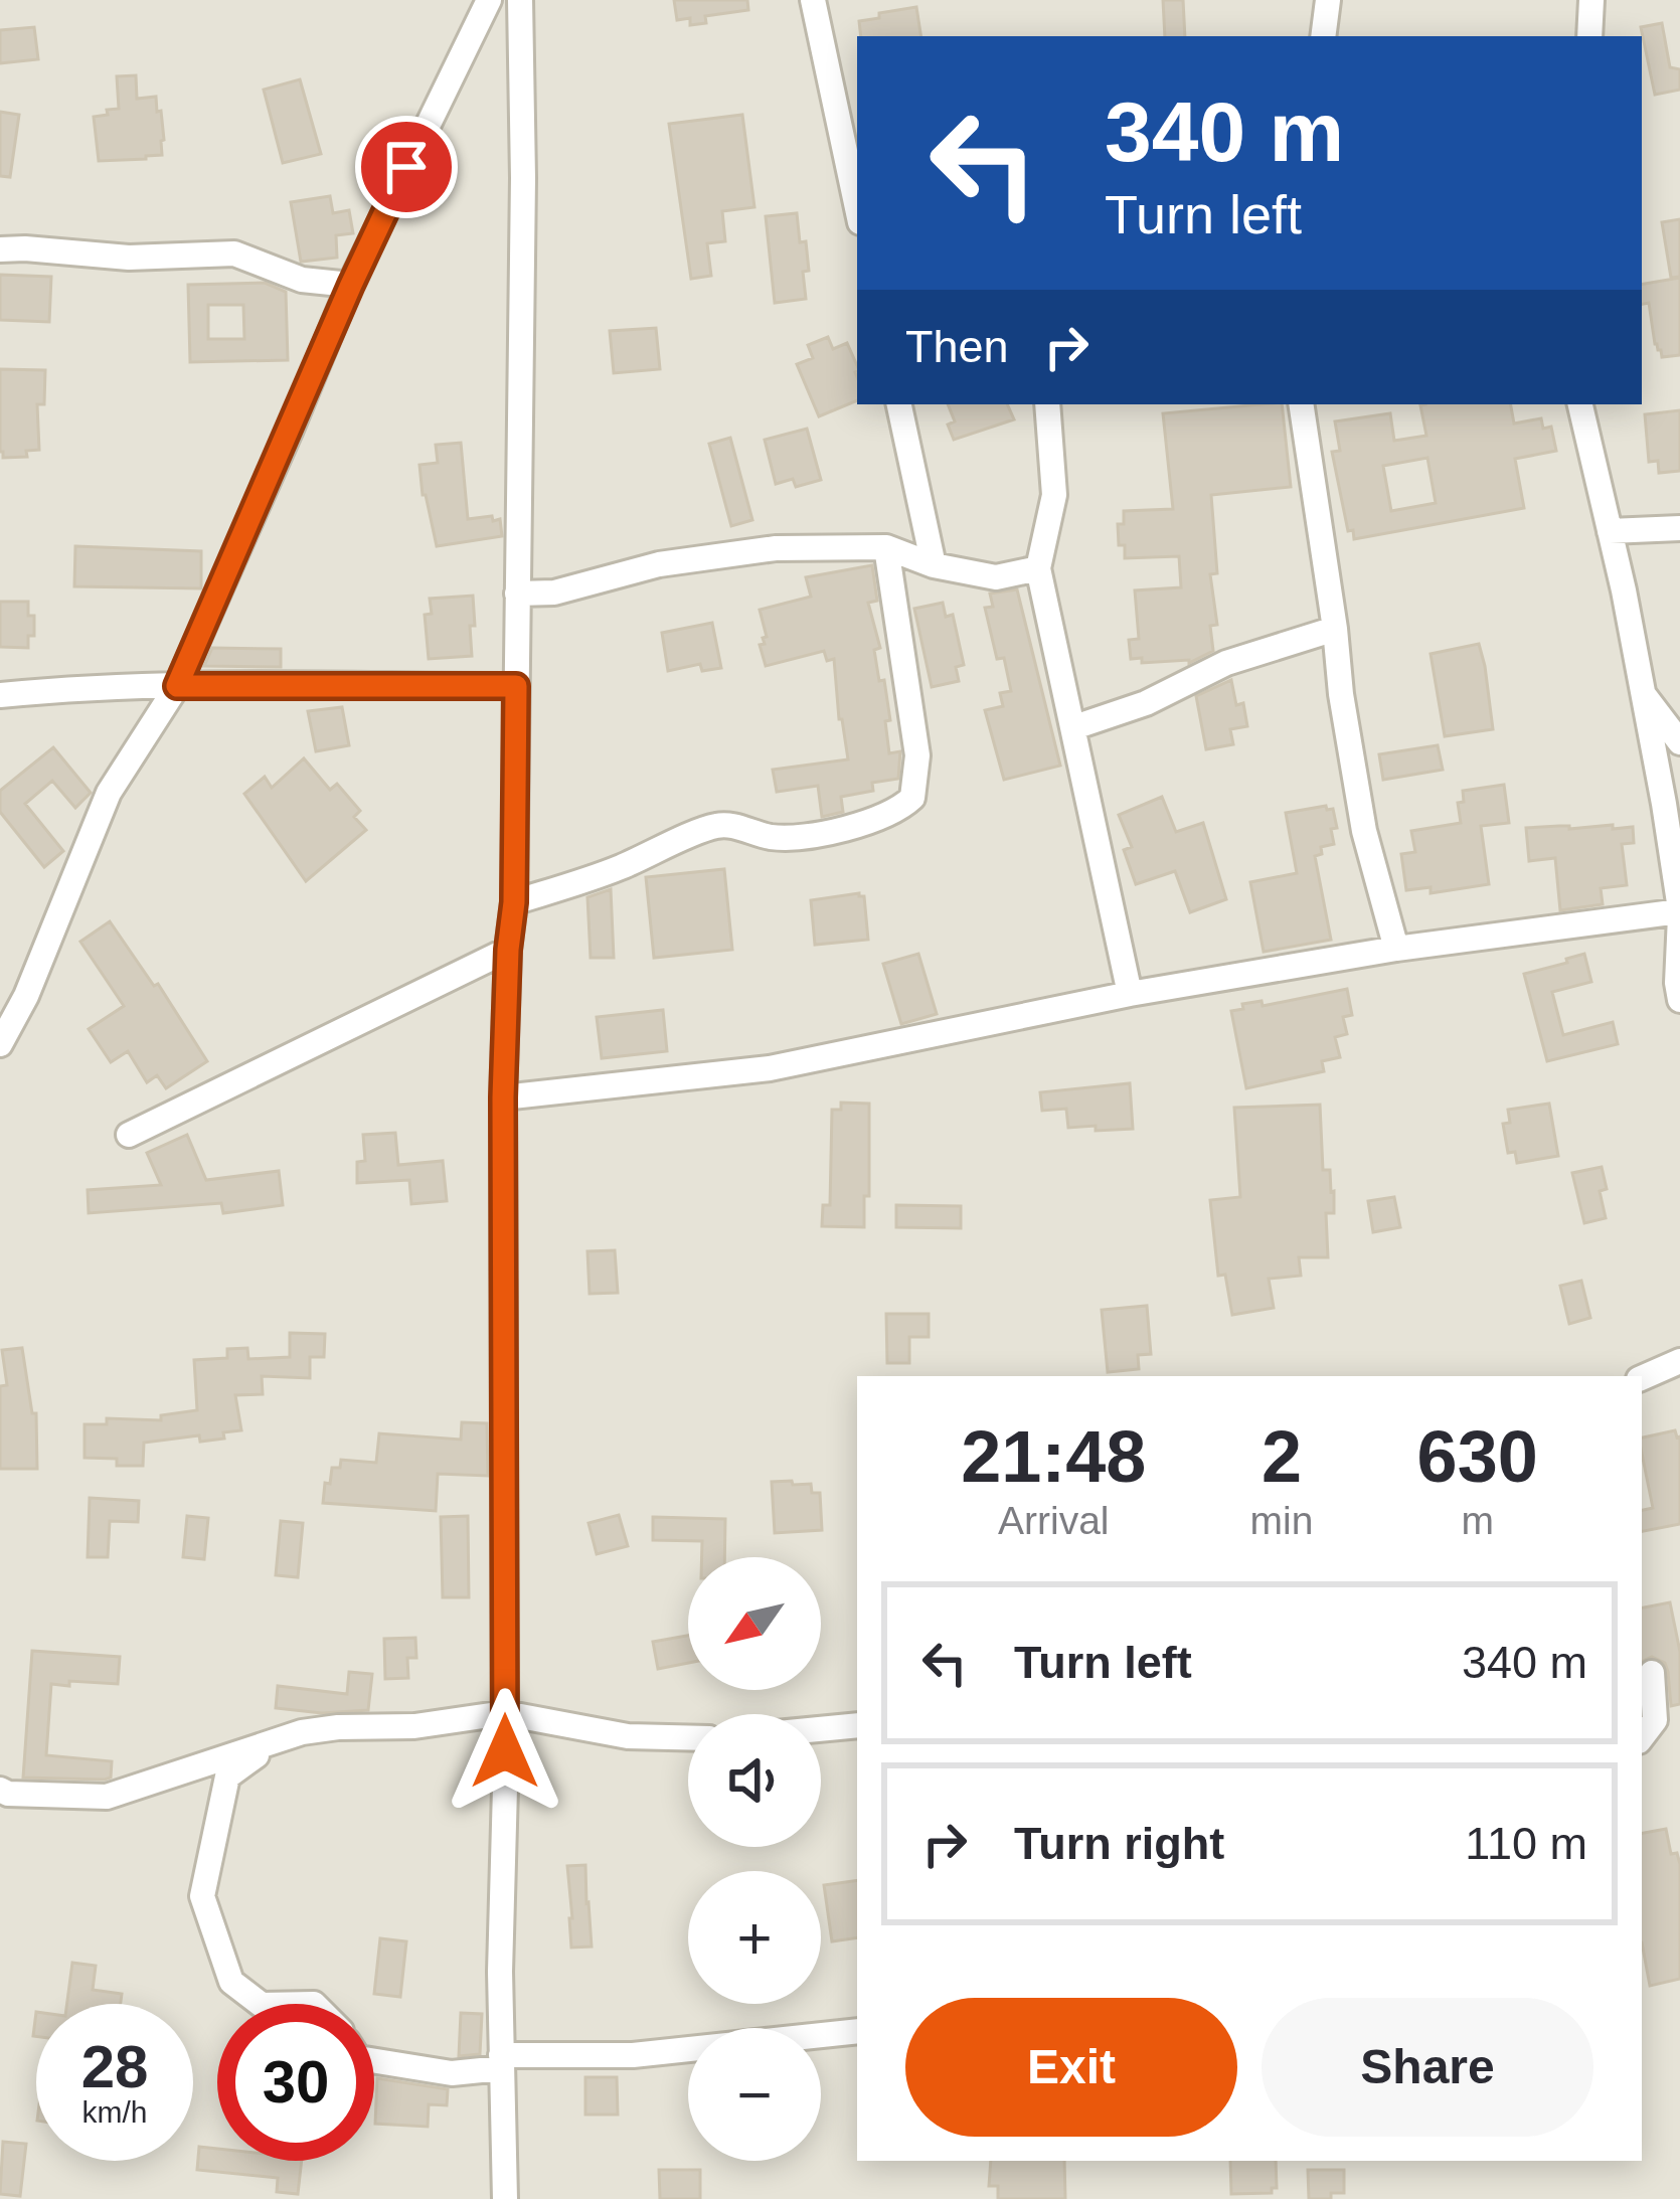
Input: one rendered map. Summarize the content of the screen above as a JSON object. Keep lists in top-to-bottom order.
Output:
{
  "north": "bottom left",
  "page": {
    "turn": ["340 m", "Turn left"],
    "then": "Then",
    "eta": [
      "21:48",
      "Arrival",
      "2",
      "min",
      "630",
      "m"
    ],
    "map_buttons": ["+", "−"],
    "list": [
      {
        "name": "Turn left",
        "value": "340 m"
      },
      {
        "name": "Turn right",
        "value": "110 m"
      }
    ],
    "buttons": ["Exit", "Share"],
    "speed": "28 km/h",
    "limit": "30"
  }
}
